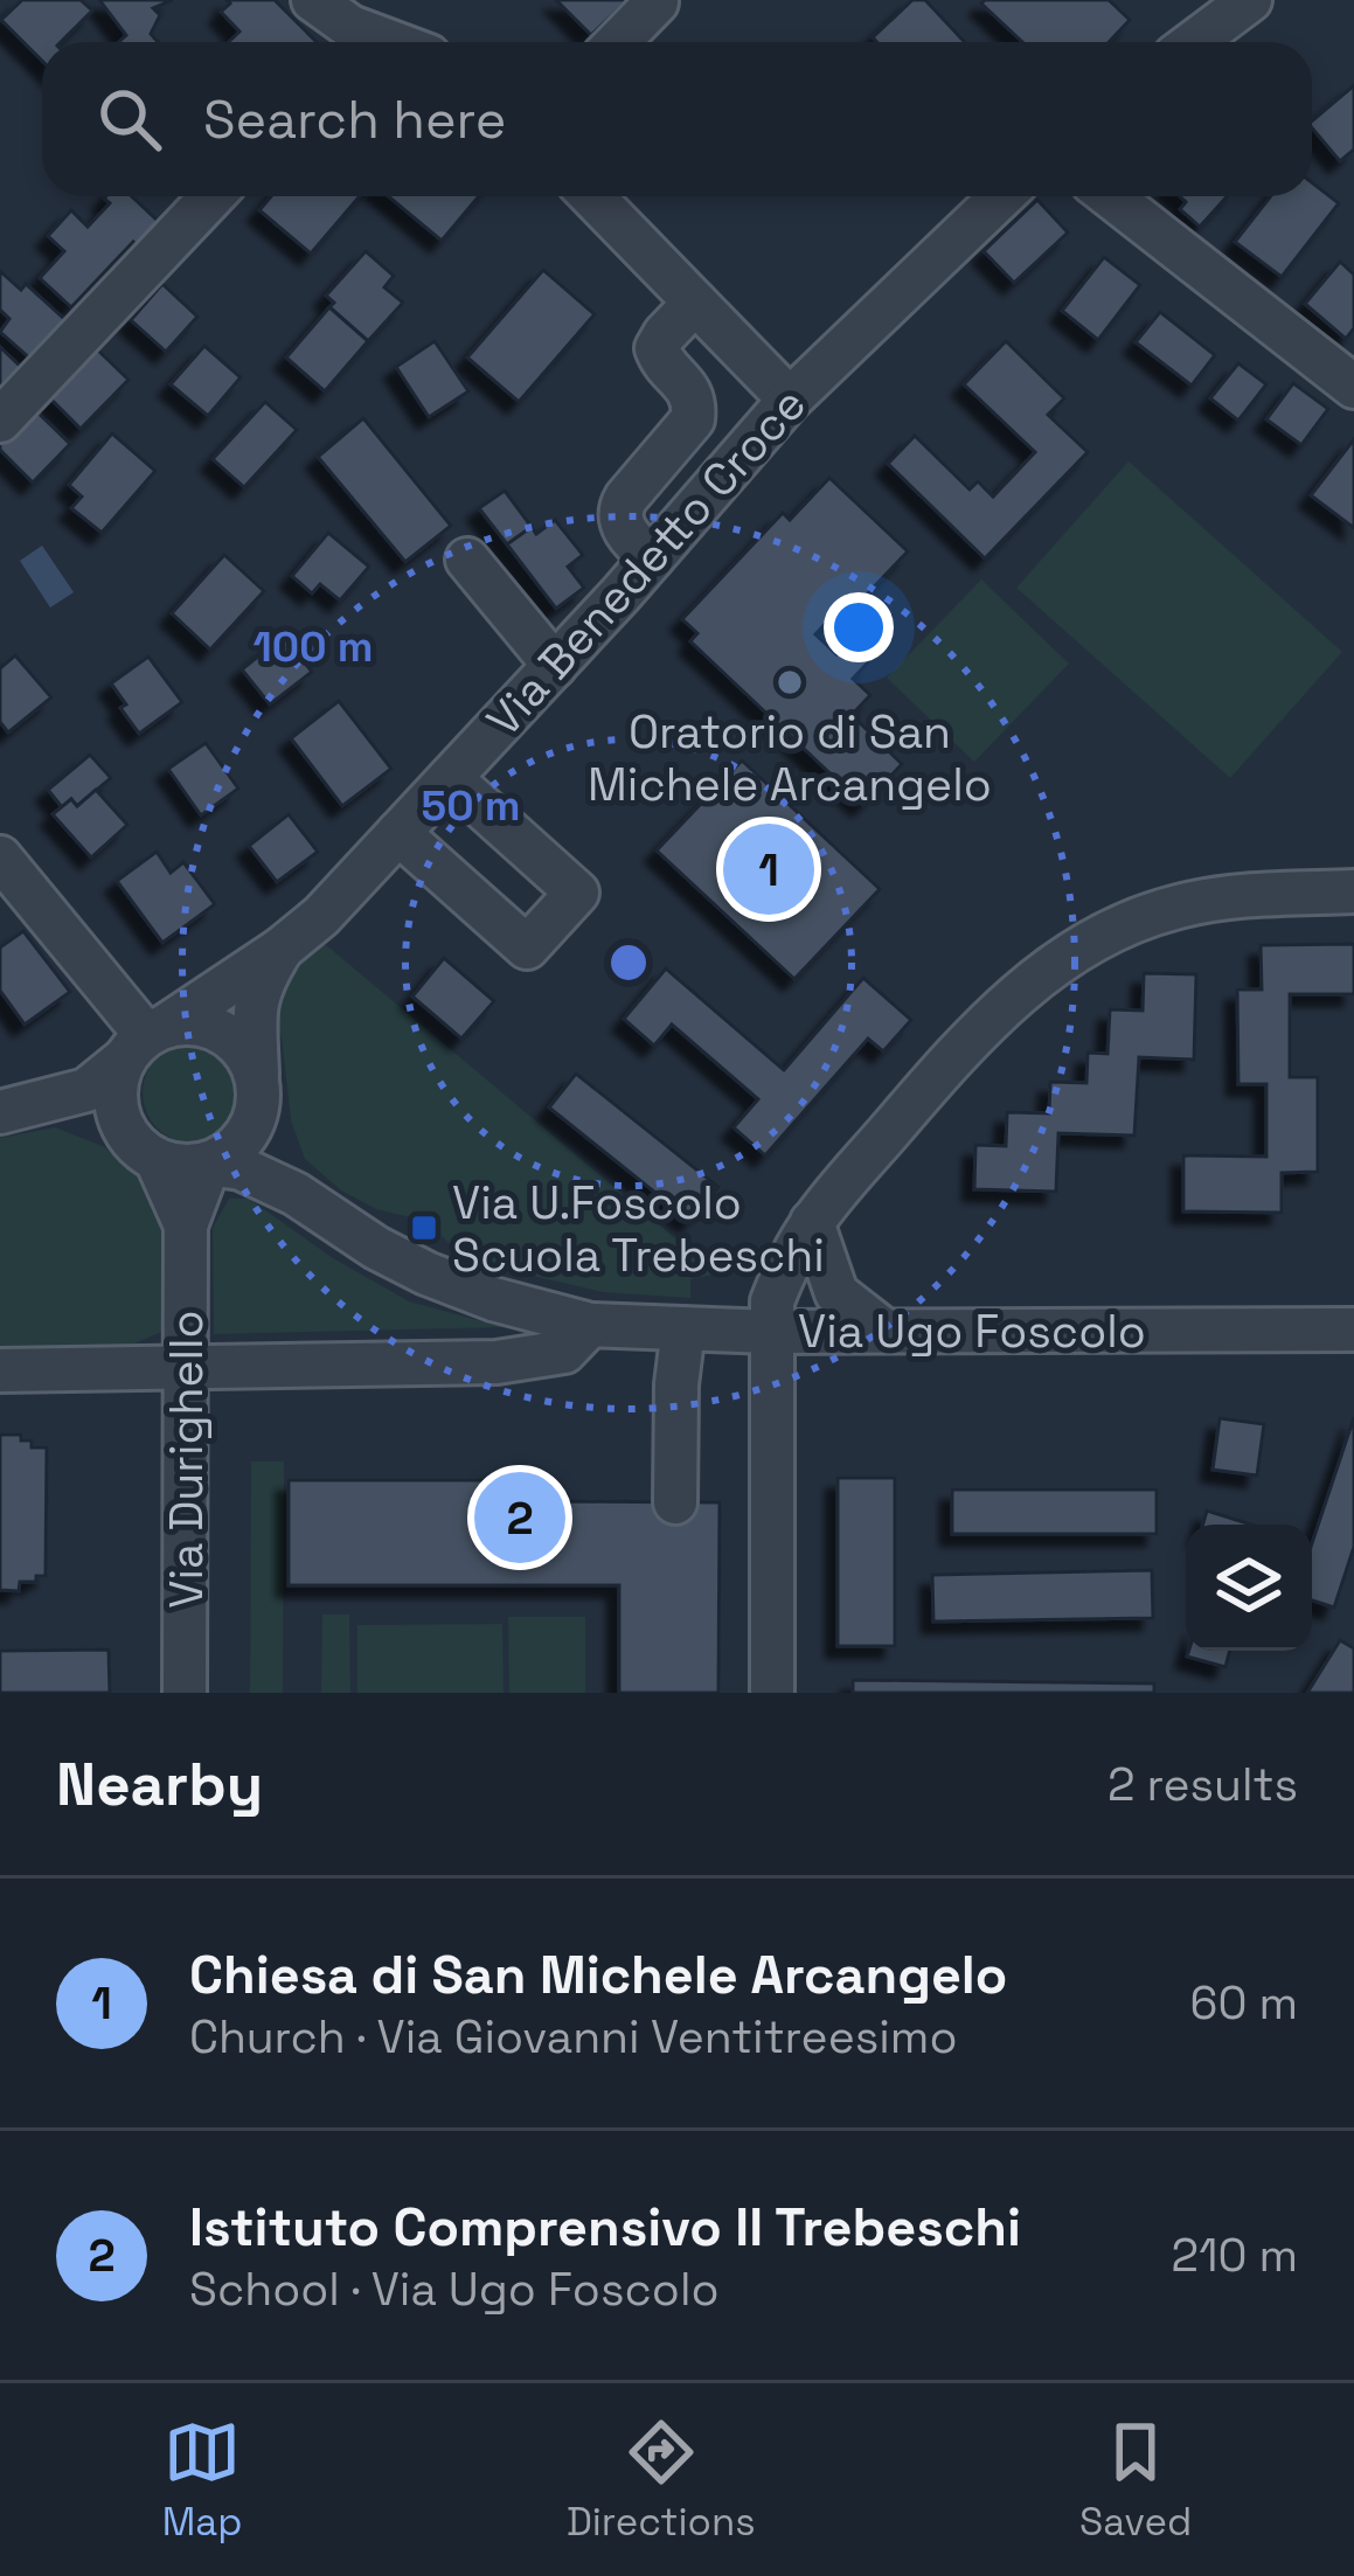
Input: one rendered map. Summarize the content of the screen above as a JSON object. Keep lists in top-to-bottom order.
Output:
{
  "streets": {
    "street": ["Via Benedetto Croce", "Via Ugo Foscolo", "Via Durighello"]
  },
  "crossings": [
    ["Via Benedetto Croce", "Via Ugo Foscolo"],
    ["Via Benedetto Croce", "Via Durighello"],
    ["Via Ugo Foscolo", "Via Durighello"]
  ],
  "places": {
    "other": ["Oratorio di San Michele Arcangelo"],
    "transit": ["Via U.Foscolo Scuola Trebeschi"]
  },
  "page": {
    "search": "Search here",
    "pins": ["1", "2"],
    "heading": ["Nearby", "2 results"],
    "list": [
      {
        "mark": "1",
        "name": "Chiesa di San Michele Arcangelo",
        "note": "Church · Via Giovanni Ventitreesimo",
        "value": "60 m"
      },
      {
        "mark": "2",
        "name": "Istituto Comprensivo II Trebeschi",
        "note": "School · Via Ugo Foscolo",
        "value": "210 m"
      }
    ],
    "nav": ["Map", "Directions", "Saved"]
  },
  "rings": ["100 m", "50 m"]
}
